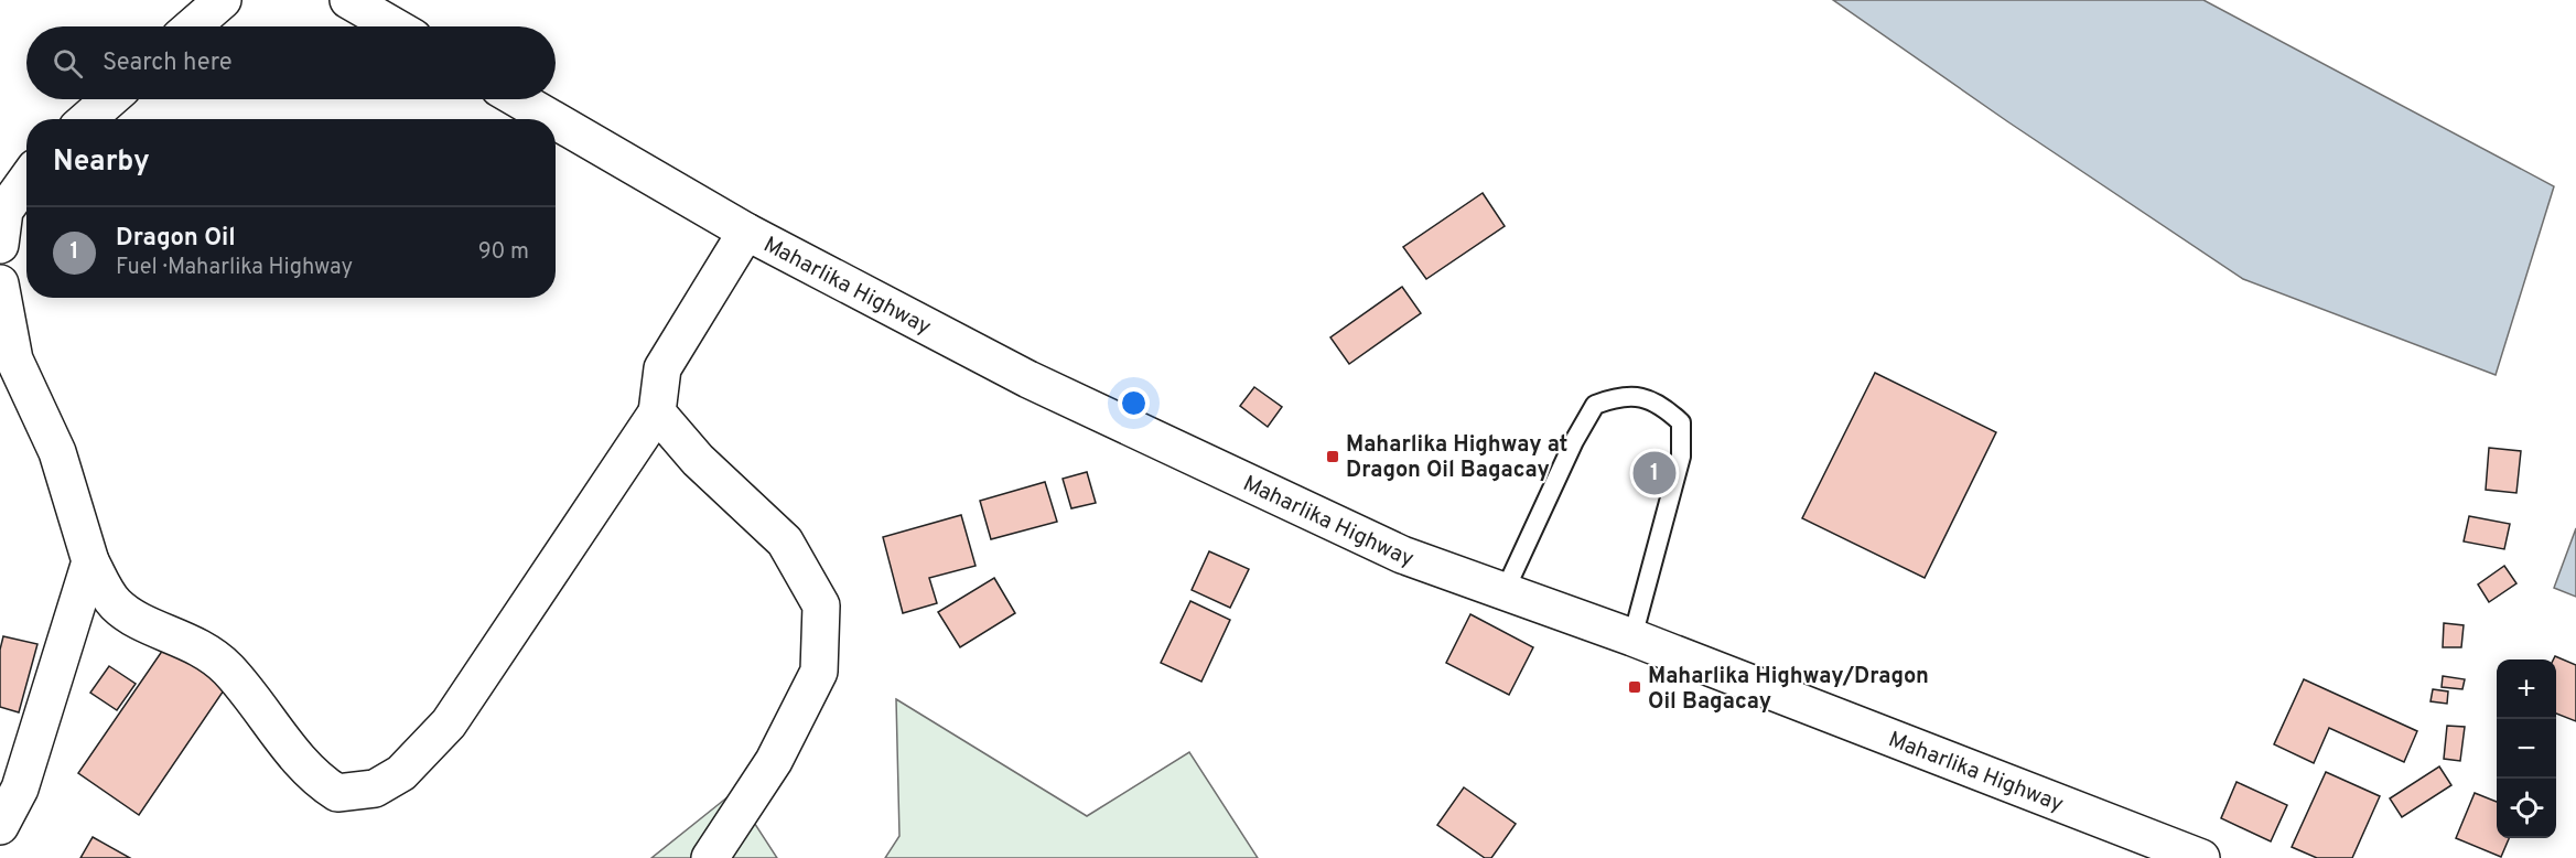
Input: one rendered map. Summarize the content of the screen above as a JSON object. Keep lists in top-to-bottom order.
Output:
{
  "streets": {
    "main road": ["Maharlika Highway"]
  },
  "places": {
    "transit": ["Maharlika Highway at Dragon Oil Bagacay", "Maharlika Highway/Dragon Oil Bagacay"]
  },
  "page": {
    "search": "Search here",
    "heading": "Nearby",
    "list": [
      {
        "mark": "1",
        "name": "Dragon Oil",
        "note": "Fuel · Maharlika Highway",
        "value": "90 m"
      }
    ],
    "pins": "1",
    "map_buttons": ["+", "−"]
  }
}
